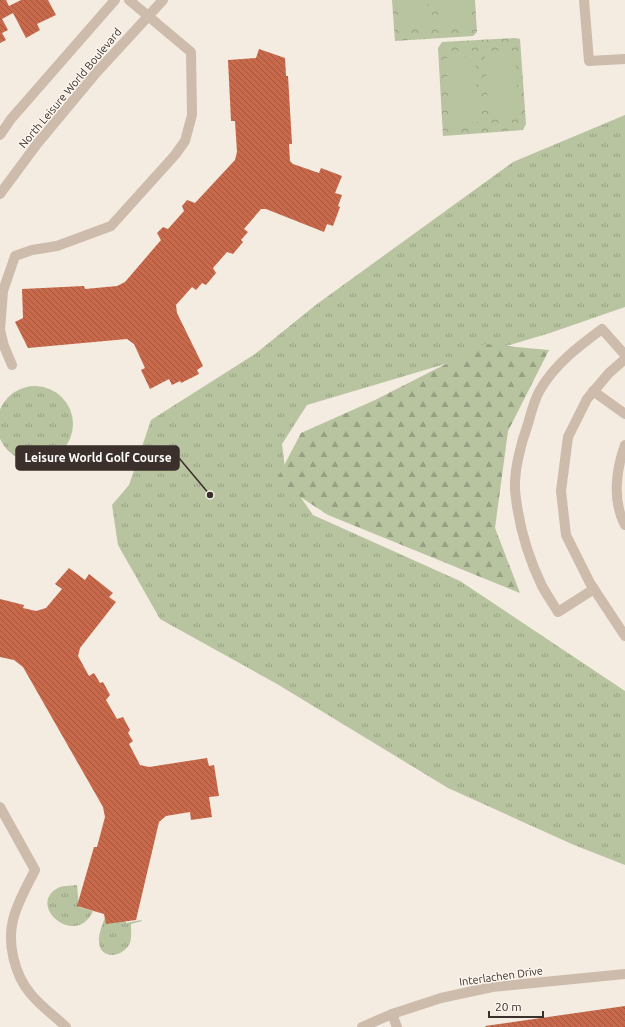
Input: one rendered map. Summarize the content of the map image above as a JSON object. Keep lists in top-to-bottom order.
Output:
{
  "streets": {
    "street": ["North Leisure World Boulevard", "Interlachen Drive"]
  },
  "places": ["Leisure World Golf Course"],
  "scale_bar": "20 m"
}
